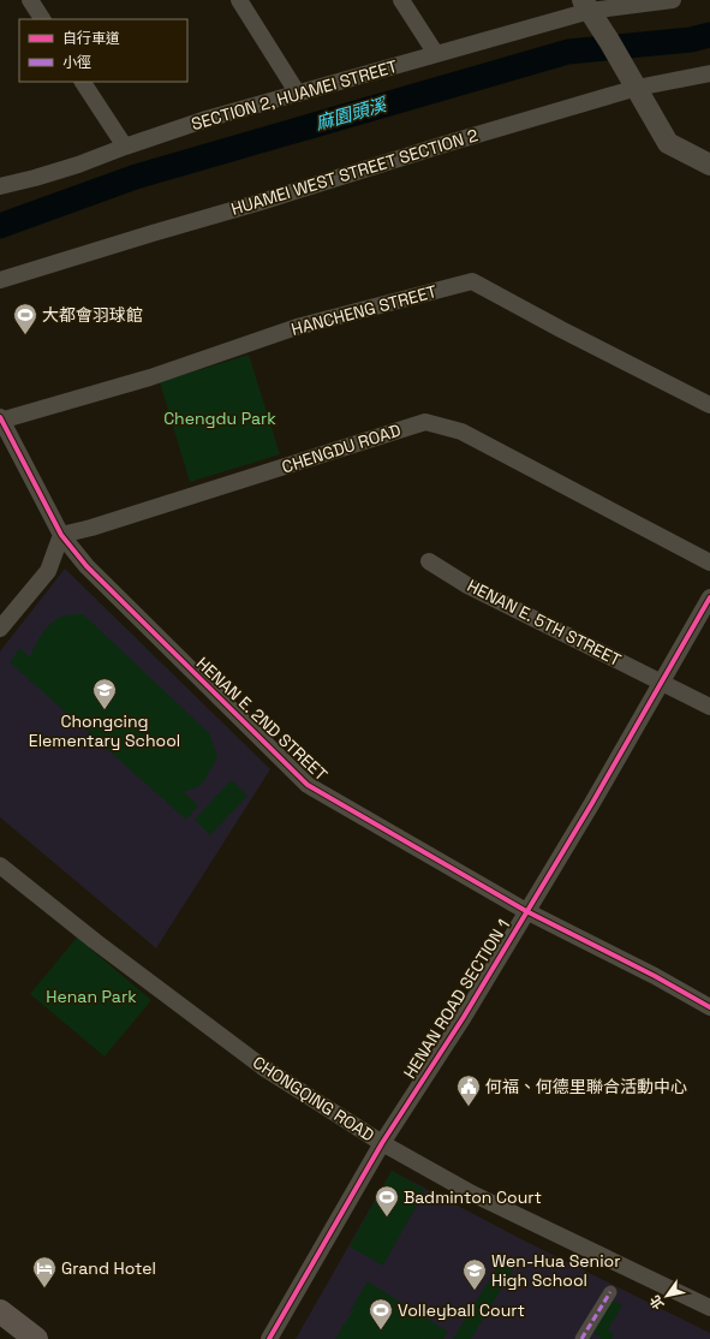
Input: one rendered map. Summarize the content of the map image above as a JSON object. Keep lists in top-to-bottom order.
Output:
{
  "streets": {
    "street": [
      "SECTION 2, HUAMEI STREET",
      "HUAMEI WEST STREET SECTION 2",
      "HANCHENG STREET",
      "CHENGDU ROAD",
      "HENAN E. 5TH STREET",
      "HENAN E. 2ND STREET",
      "HENAN ROAD SECTION 1",
      "CHONGQING ROAD"
    ]
  },
  "crossings": [
    ["HANCHENG STREET", "HENAN E. 2ND STREET"],
    ["CHENGDU ROAD", "HENAN E. 2ND STREET"],
    ["HENAN E. 5TH STREET", "HENAN ROAD SECTION 1"],
    ["HENAN E. 2ND STREET", "HENAN ROAD SECTION 1"],
    ["HENAN ROAD SECTION 1", "CHONGQING ROAD"]
  ],
  "water": ["麻園頭溪"],
  "parks": ["Chengdu Park", "Henan Park"],
  "places": {
    "sports": ["大都會羽球館", "Badminton Court", "Volleyball Court"],
    "school or university": ["Chongcing Elementary School", "Wen-Hua Senior High School"],
    "public building": ["何福、何德里聯合活動中心"],
    "hotel": ["Grand Hotel"]
  },
  "legend": ["自行車道", "小徑"],
  "north": "bottom left"
}
